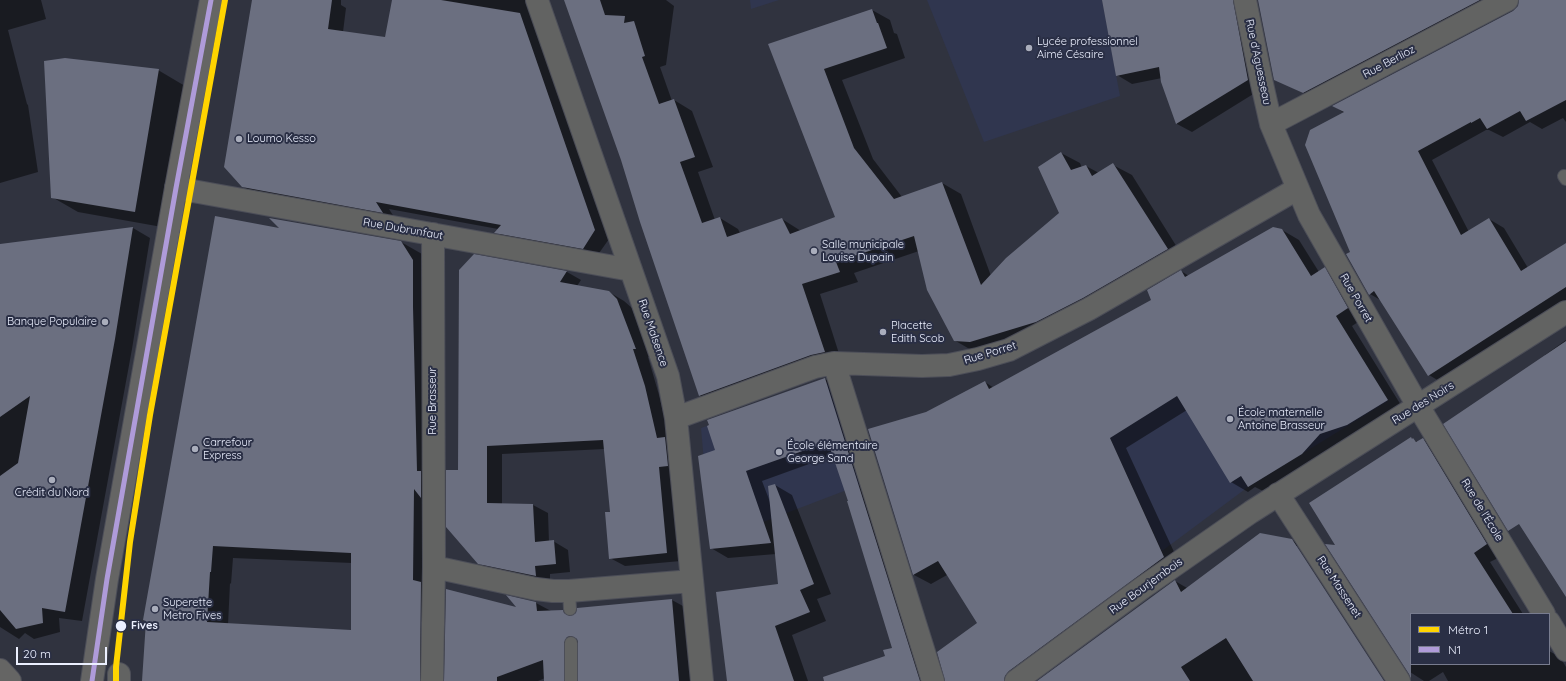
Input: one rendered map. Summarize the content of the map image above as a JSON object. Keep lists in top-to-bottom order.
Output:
{
  "streets": {
    "street": [
      "Rue d'Aguesseau",
      "Rue Berlioz",
      "Rue Dubrunfaut",
      "Rue Porret",
      "Rue Malsence",
      "Rue Brasseur",
      "Rue des Noirs",
      "Rue de l'École",
      "Rue Bourjembois",
      "Rue Massenet"
    ]
  },
  "crossings": [
    ["Rue d'Aguesseau", "Rue Berlioz"],
    ["Rue d'Aguesseau", "Rue Porret"],
    ["Rue Berlioz", "Rue Porret"],
    ["Rue Dubrunfaut", "Rue Malsence"],
    ["Rue Dubrunfaut", "Rue Brasseur"],
    ["Rue Porret", "Rue Malsence"],
    ["Rue Porret", "Rue des Noirs"],
    ["Rue Porret", "Rue de l'École"],
    ["Rue des Noirs", "Rue de l'École"],
    ["Rue des Noirs", "Rue Bourjembois"],
    ["Rue des Noirs", "Rue Massenet"],
    ["Rue Bourjembois", "Rue Massenet"]
  ],
  "places": [
    "Lycée professionnel Aimé Césaire",
    "Loumo Kesso",
    "Salle municipale Louise Dupain",
    "Banque Populaire",
    "Placette Edith Scob",
    "École maternelle Antoine Brasseur",
    "Carrefour Express",
    "École élémentaire George Sand",
    "Crédit du Nord",
    "Superette Metro Fives",
    "Fives"
  ],
  "lines": ["metro line 1", "transit line N1"],
  "legend": ["Métro 1", "N1"],
  "scale_bar": "20 m"
}
